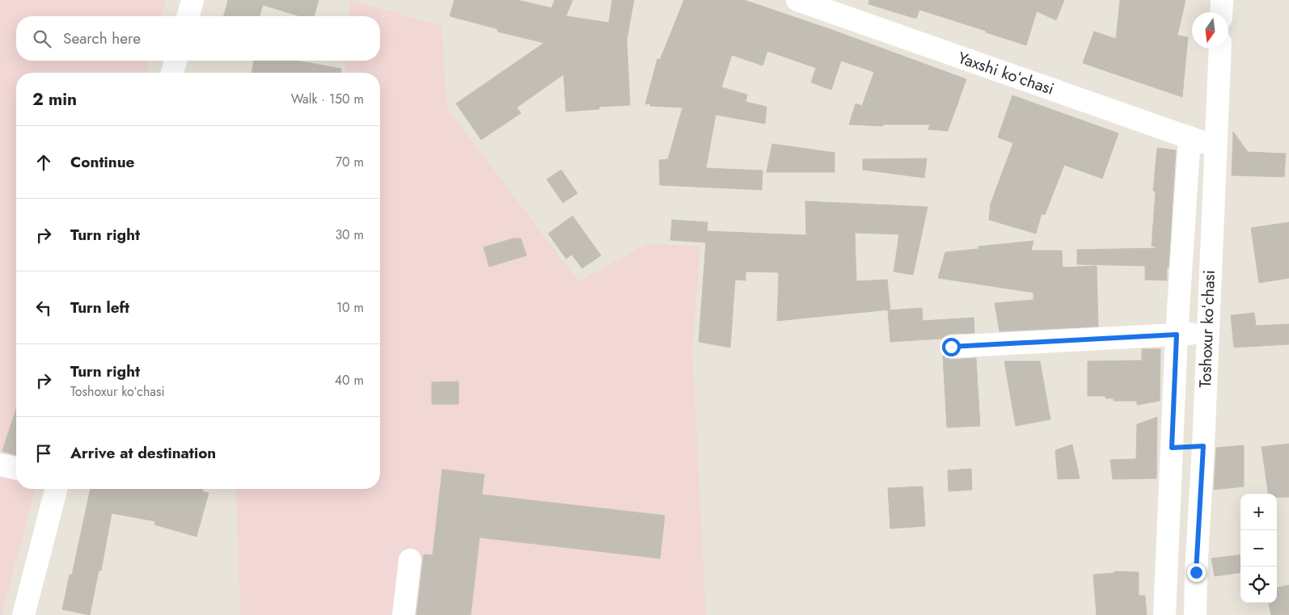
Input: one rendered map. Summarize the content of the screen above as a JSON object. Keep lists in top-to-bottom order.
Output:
{
  "streets": {
    "street": ["Yaxshi koʻchasi", "Toshoxur koʻchasi"]
  },
  "crossings": [
    ["Yaxshi koʻchasi", "Toshoxur koʻchasi"]
  ],
  "north": "bottom",
  "page": {
    "search": "Search here",
    "heading": ["2 min", "Walk · 150 m"],
    "list": [
      ["Continue", "70 m"],
      ["Turn right", "30 m"],
      ["Turn left", "10 m"],
      ["Turn right", "Toshoxur koʻchasi", "40 m"],
      "Arrive at destination"
    ],
    "map_buttons": ["+", "−"]
  }
}
